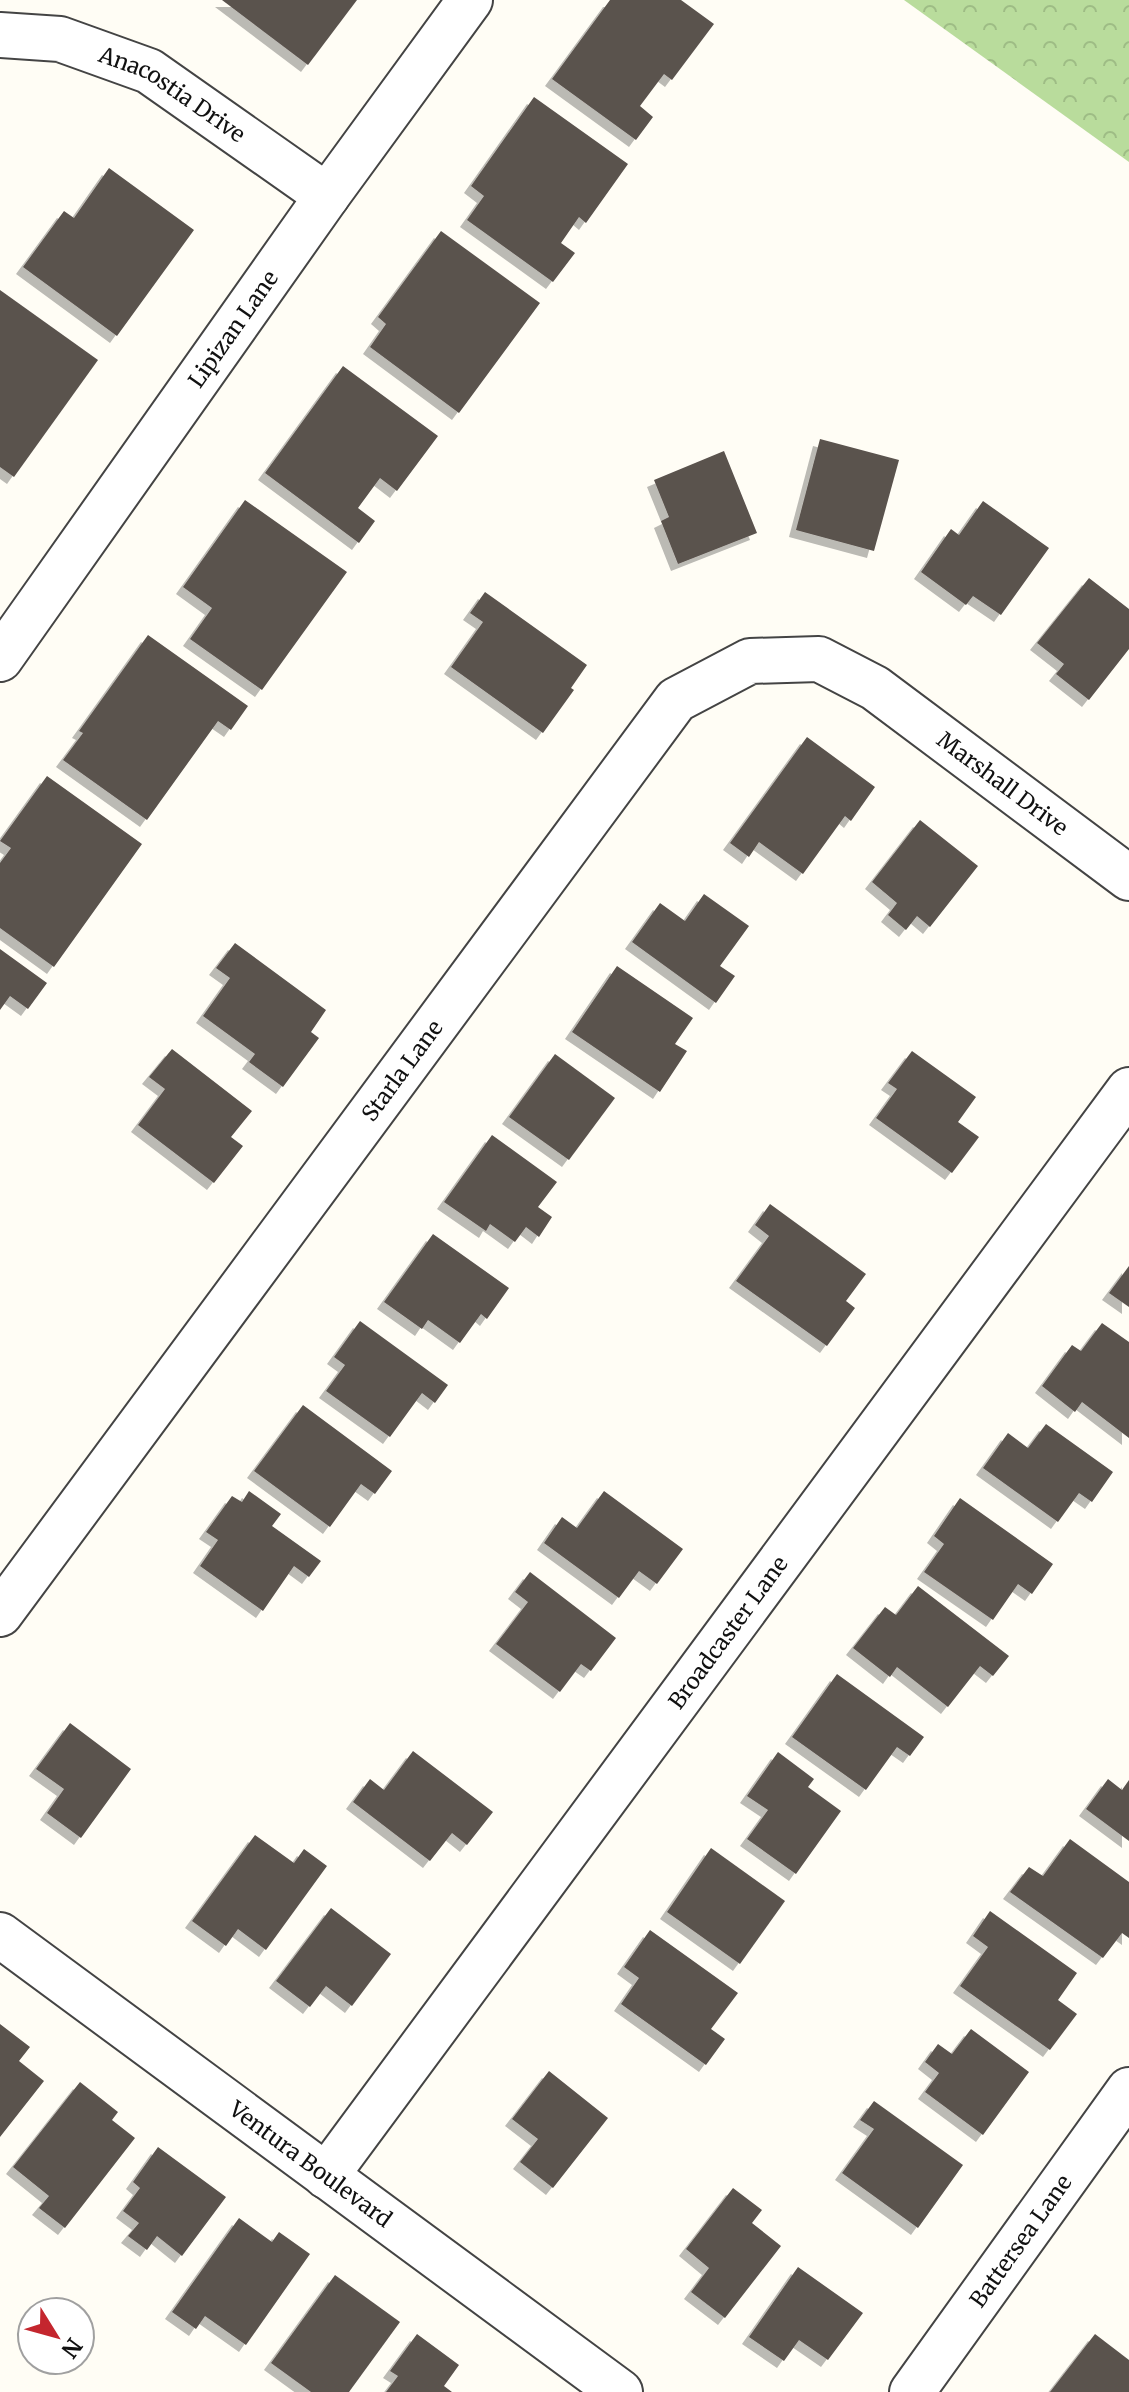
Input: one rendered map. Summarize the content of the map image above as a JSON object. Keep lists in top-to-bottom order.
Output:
{
  "streets": {
    "street": [
      "Anacostia Drive",
      "Lipizan Lane",
      "Marshall Drive",
      "Starla Lane",
      "Broadcaster Lane",
      "Ventura Boulevard",
      "Battersea Lane"
    ]
  },
  "crossings": [
    ["Anacostia Drive", "Lipizan Lane"],
    ["Marshall Drive", "Starla Lane"],
    ["Broadcaster Lane", "Ventura Boulevard"]
  ],
  "north": "bottom right"
}
